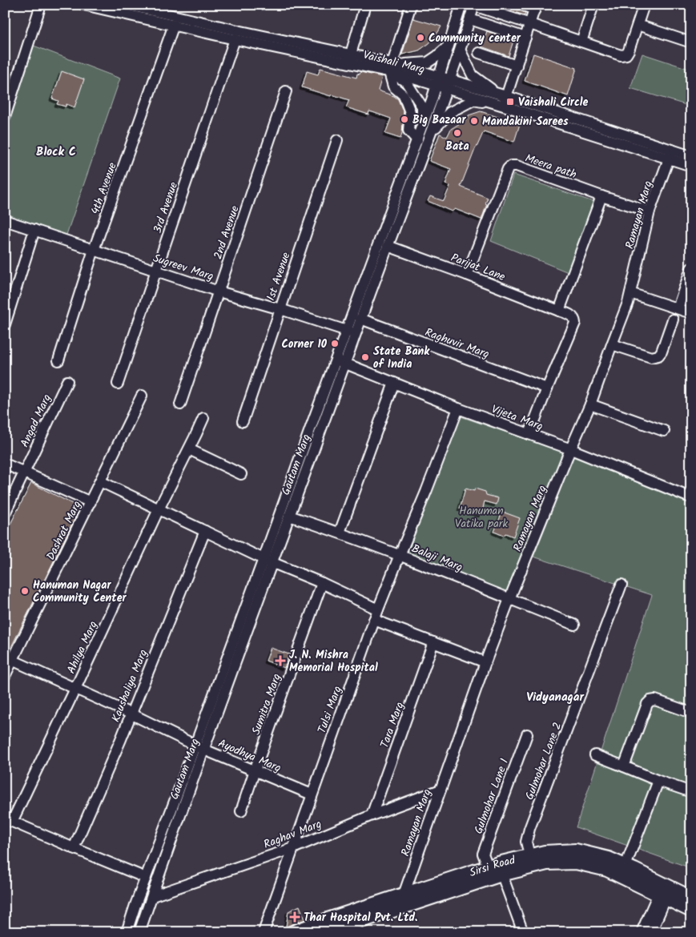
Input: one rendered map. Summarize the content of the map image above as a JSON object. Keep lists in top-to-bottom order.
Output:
{
  "streets": {
    "main road": ["Sirsi Road"],
    "street": [
      "Vaishali Marg",
      "Meera path",
      "4th Avenue",
      "3rd Avenue",
      "Ramayan Marg",
      "2nd Avenue",
      "Sugreev Marg",
      "Parijat Lane",
      "1st Avenue",
      "Raghuvir Marg",
      "Vijeta Marg",
      "Angad Marg",
      "Gautam Marg",
      "Dashrat Marg",
      "Balaji Marg",
      "Ahilya Marg",
      "Kaushaliya Marg",
      "Sumitra Marg",
      "Tulsi Marg",
      "Tara Marg",
      "Ayodhya Marg",
      "Gulmohar Lane 2",
      "Gulmohar Lane 1",
      "Raghav Marg"
    ]
  },
  "crossings": [
    ["Vaishali Marg", "4th Avenue"],
    ["Vaishali Marg", "3rd Avenue"],
    ["Vaishali Marg", "Ramayan Marg"],
    ["Vaishali Marg", "Gautam Marg"],
    ["Meera path", "Ramayan Marg"],
    ["Meera path", "Parijat Lane"],
    ["4th Avenue", "Sugreev Marg"],
    ["3rd Avenue", "Sugreev Marg"],
    ["Ramayan Marg", "Vijeta Marg"],
    ["Ramayan Marg", "Balaji Marg"],
    ["Ramayan Marg", "Raghav Marg"],
    ["Ramayan Marg", "Sirsi Road"],
    ["2nd Avenue", "Sugreev Marg"],
    ["Sugreev Marg", "1st Avenue"],
    ["Sugreev Marg", "Gautam Marg"],
    ["Parijat Lane", "Raghuvir Marg"],
    ["Parijat Lane", "Gautam Marg"],
    ["Raghuvir Marg", "Gautam Marg"],
    ["Vijeta Marg", "Gautam Marg"],
    ["Vijeta Marg", "Tulsi Marg"],
    ["Gautam Marg", "Balaji Marg"],
    ["Gautam Marg", "Ayodhya Marg"],
    ["Gautam Marg", "Raghav Marg"],
    ["Dashrat Marg", "Ayodhya Marg"],
    ["Balaji Marg", "Tulsi Marg"],
    ["Ahilya Marg", "Ayodhya Marg"],
    ["Kaushaliya Marg", "Ayodhya Marg"],
    ["Sumitra Marg", "Ayodhya Marg"],
    ["Tulsi Marg", "Ayodhya Marg"],
    ["Tulsi Marg", "Raghav Marg"],
    ["Tara Marg", "Raghav Marg"],
    ["Gulmohar Lane 2", "Sirsi Road"],
    ["Gulmohar Lane 1", "Sirsi Road"]
  ],
  "districts": ["Block C", "Vidyanagar"],
  "parks": ["Hanuman Vatika park"],
  "places": {
    "other": [
      "Community center",
      "Big Bazaar",
      "Mandakini Sarees",
      "Bata",
      "Corner 10",
      "State Bank of India",
      "Hanuman Nagar Community Center"
    ],
    "transit": ["Vaishali Circle"],
    "health": ["J. N. Mishra Memorial Hospital", "Thar Hospital Pvt. Ltd."]
  }
}
